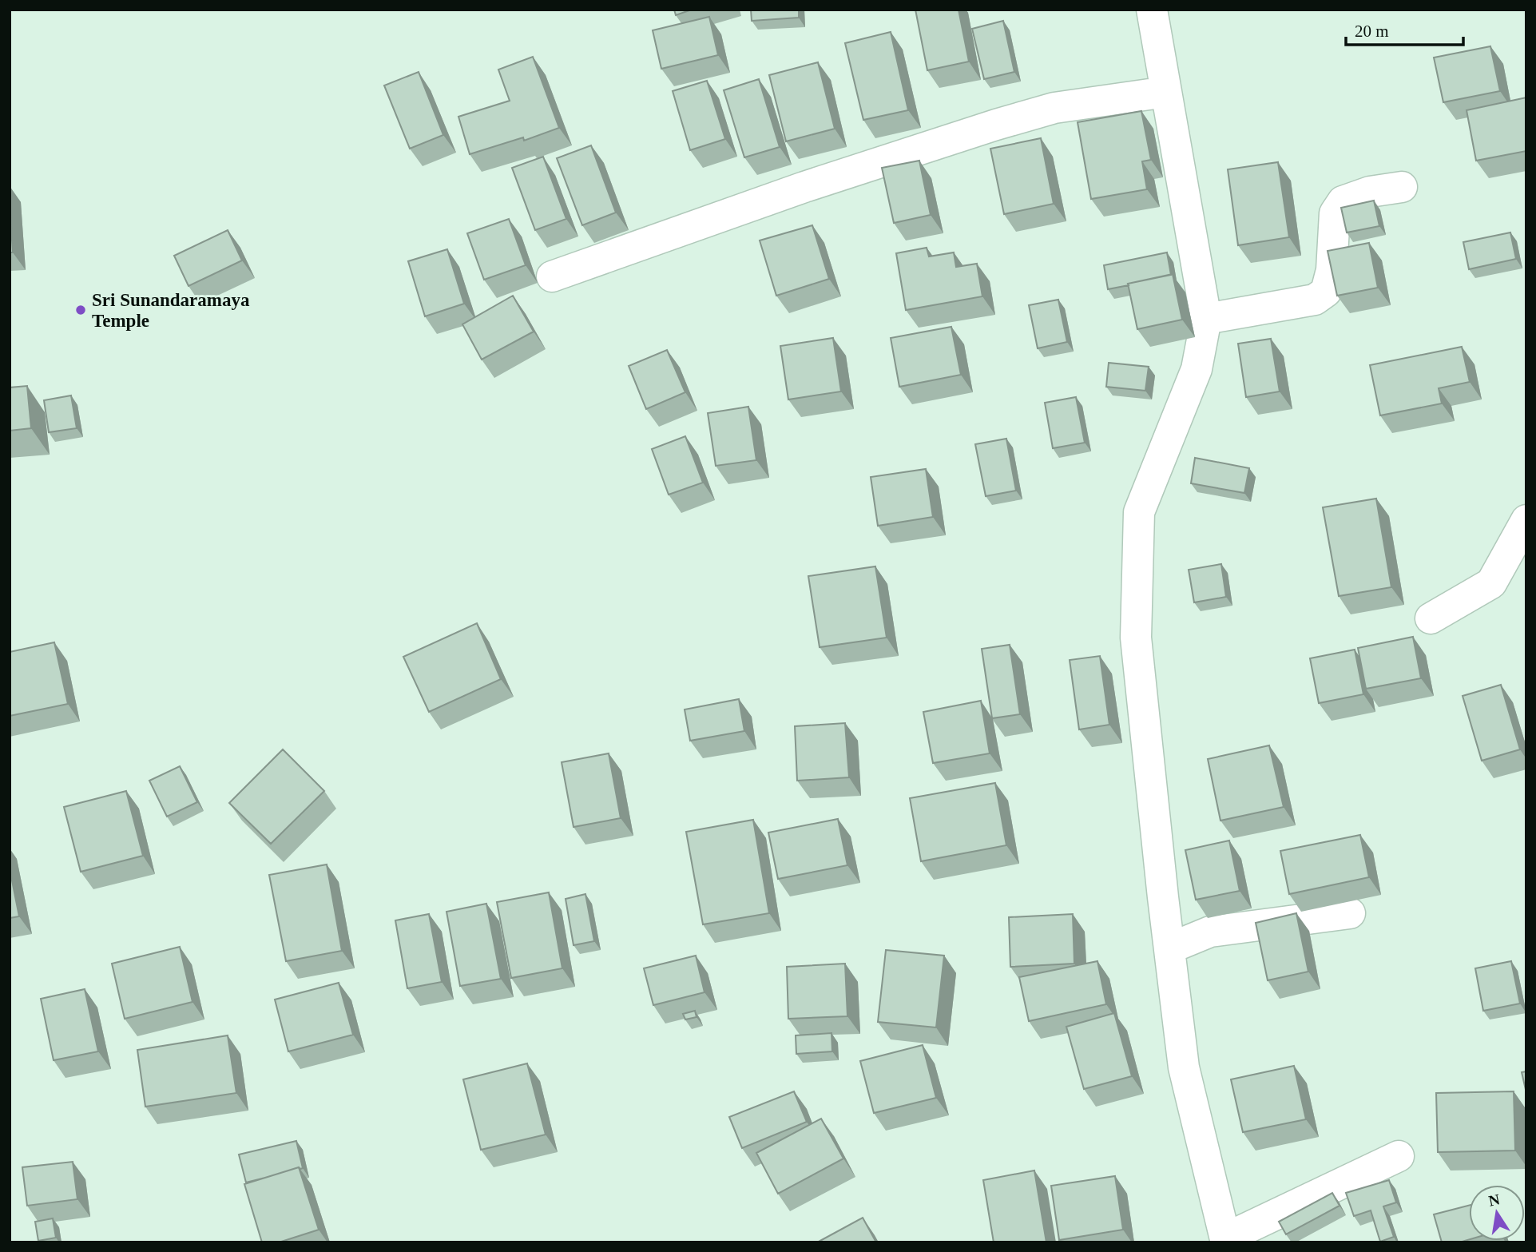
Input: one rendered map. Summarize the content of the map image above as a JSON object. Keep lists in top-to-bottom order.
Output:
{
  "places": ["Sri Sunandaramaya Temple"],
  "scale_bar": "20 m",
  "north": "top"
}
